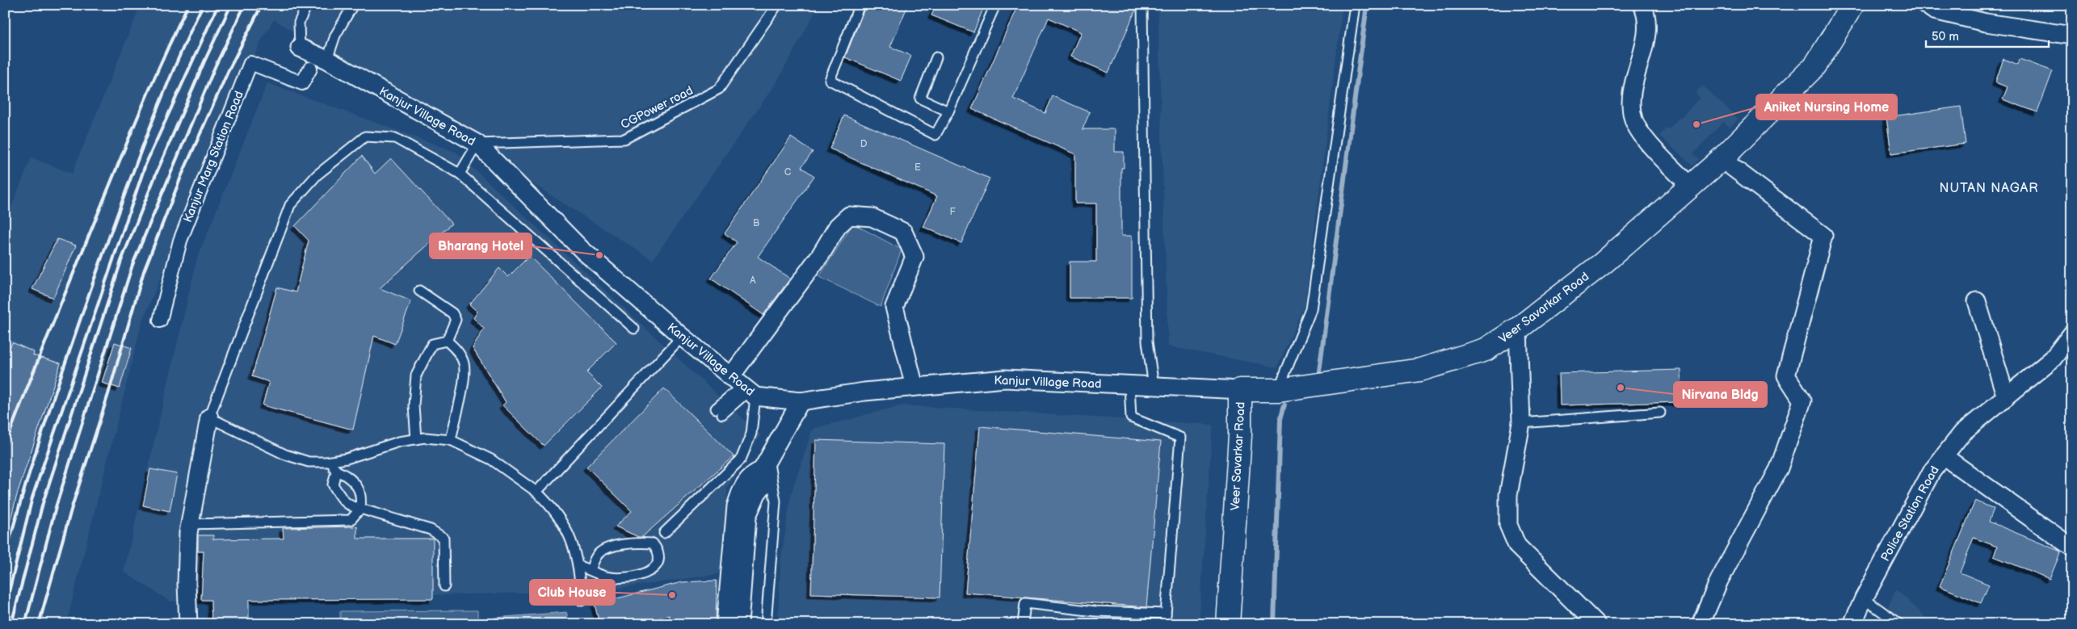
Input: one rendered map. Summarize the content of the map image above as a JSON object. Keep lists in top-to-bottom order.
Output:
{
  "streets": {
    "street": [
      "Kanjur Village Road",
      "Kanjur Marg Station Road",
      "Veer Savarkar Road",
      "Police Station Road"
    ],
    "lane": ["CGPower road"]
  },
  "crossings": [
    ["CGPower road", "Kanjur Village Road"],
    ["Kanjur Village Road", "Veer Savarkar Road"]
  ],
  "districts": ["NUTAN NAGAR"],
  "places": [
    "Aniket Nursing Home",
    "Bharang Hotel",
    "Nirvana Bldg",
    "Club House"
  ],
  "house_numbers": [
    "D",
    "E",
    "C",
    "F",
    "B",
    "A"
  ],
  "scale_bar": "50 m"
}
